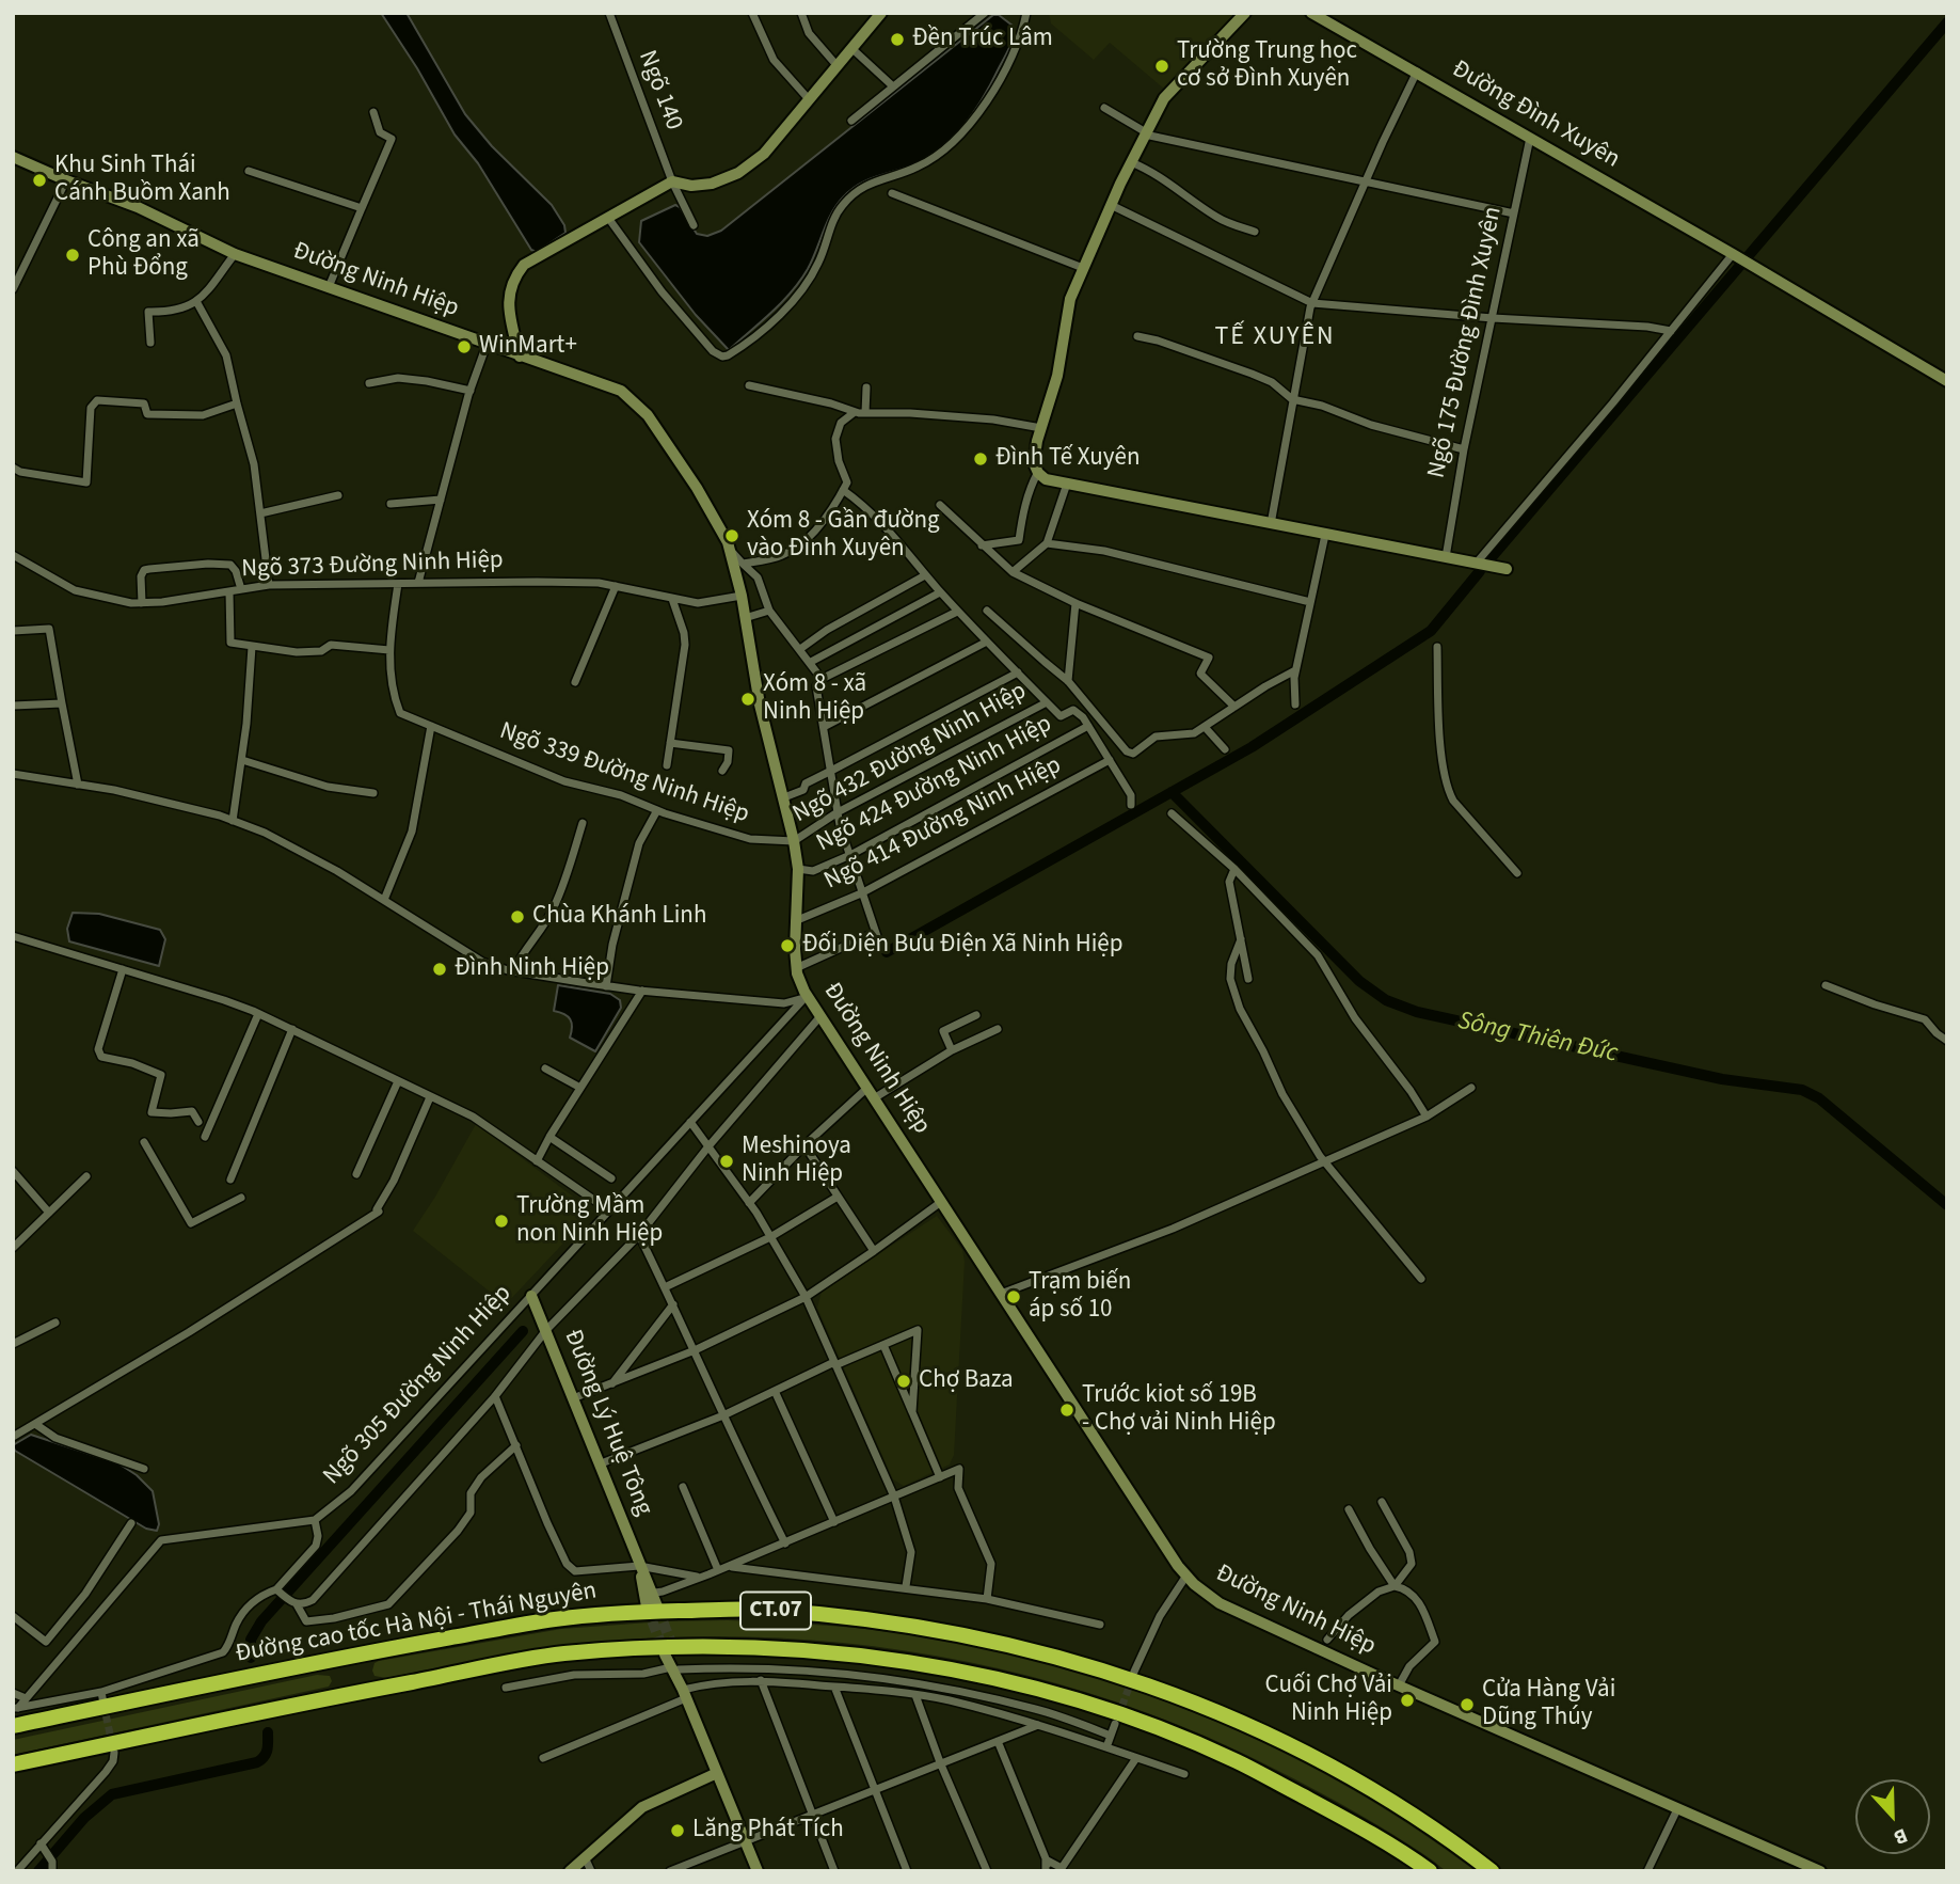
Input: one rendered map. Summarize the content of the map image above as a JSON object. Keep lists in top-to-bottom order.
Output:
{
  "streets": {
    "highway": ["CT.07", "Đường cao tốc Hà Nội - Thái Nguyên"],
    "main road": ["Đường Đình Xuyên", "Đường Ninh Hiệp", "Đường Lý Huệ Tông"],
    "street": [
      "Ngõ 140",
      "Ngõ 175 Đường Đình Xuyên",
      "Ngõ 373 Đường Ninh Hiệp",
      "Ngõ 432 Đường Ninh Hiệp",
      "Ngõ 339 Đường Ninh Hiệp",
      "Ngõ 424 Đường Ninh Hiệp",
      "Ngõ 414 Đường Ninh Hiệp",
      "Ngõ 305 Đường Ninh Hiệp"
    ]
  },
  "crossings": [
    ["Đường Đình Xuyên", "Ngõ 175 Đường Đình Xuyên"],
    ["Đường Ninh Hiệp", "Ngõ 373 Đường Ninh Hiệp"],
    ["Đường Ninh Hiệp", "Ngõ 432 Đường Ninh Hiệp"],
    ["Đường Ninh Hiệp", "Ngõ 339 Đường Ninh Hiệp"],
    ["Đường Ninh Hiệp", "Ngõ 424 Đường Ninh Hiệp"],
    ["Đường Ninh Hiệp", "Ngõ 414 Đường Ninh Hiệp"],
    ["Đường Ninh Hiệp", "Ngõ 305 Đường Ninh Hiệp"],
    ["Ngõ 373 Đường Ninh Hiệp", "Ngõ 339 Đường Ninh Hiệp"],
    ["Ngõ 432 Đường Ninh Hiệp", "Ngõ 339 Đường Ninh Hiệp"],
    ["Ngõ 305 Đường Ninh Hiệp", "Đường Lý Huệ Tông"]
  ],
  "districts": ["TẾ XUYÊN"],
  "water": ["Sông Thiên Đức"],
  "places": [
    "Đền Trúc Lâm",
    "Trường Trung học cơ sở Đình Xuyên",
    "Khu Sinh Thái Cánh Buồm Xanh",
    "Công an xã Phù Đổng",
    "WinMart+",
    "Đình Tế Xuyên",
    "Xóm 8 - Gần đường vào Đình Xuyên",
    "Xóm 8 - xã Ninh Hiệp",
    "Chùa Khánh Linh",
    "Đối Diện Bưu Điện Xã Ninh Hiệp",
    "Đình Ninh Hiệp",
    "Meshinoya Ninh Hiệp",
    "Trường Mầm non Ninh Hiệp",
    "Trạm biến áp số 10",
    "Chợ Baza",
    "Trước kiot số 19B - Chợ vải Ninh Hiệp",
    "Cuối Chợ Vải Ninh Hiệp",
    "Cửa Hàng Vải Dũng Thúy",
    "Lăng Phát Tích"
  ],
  "north": "bottom"
}
